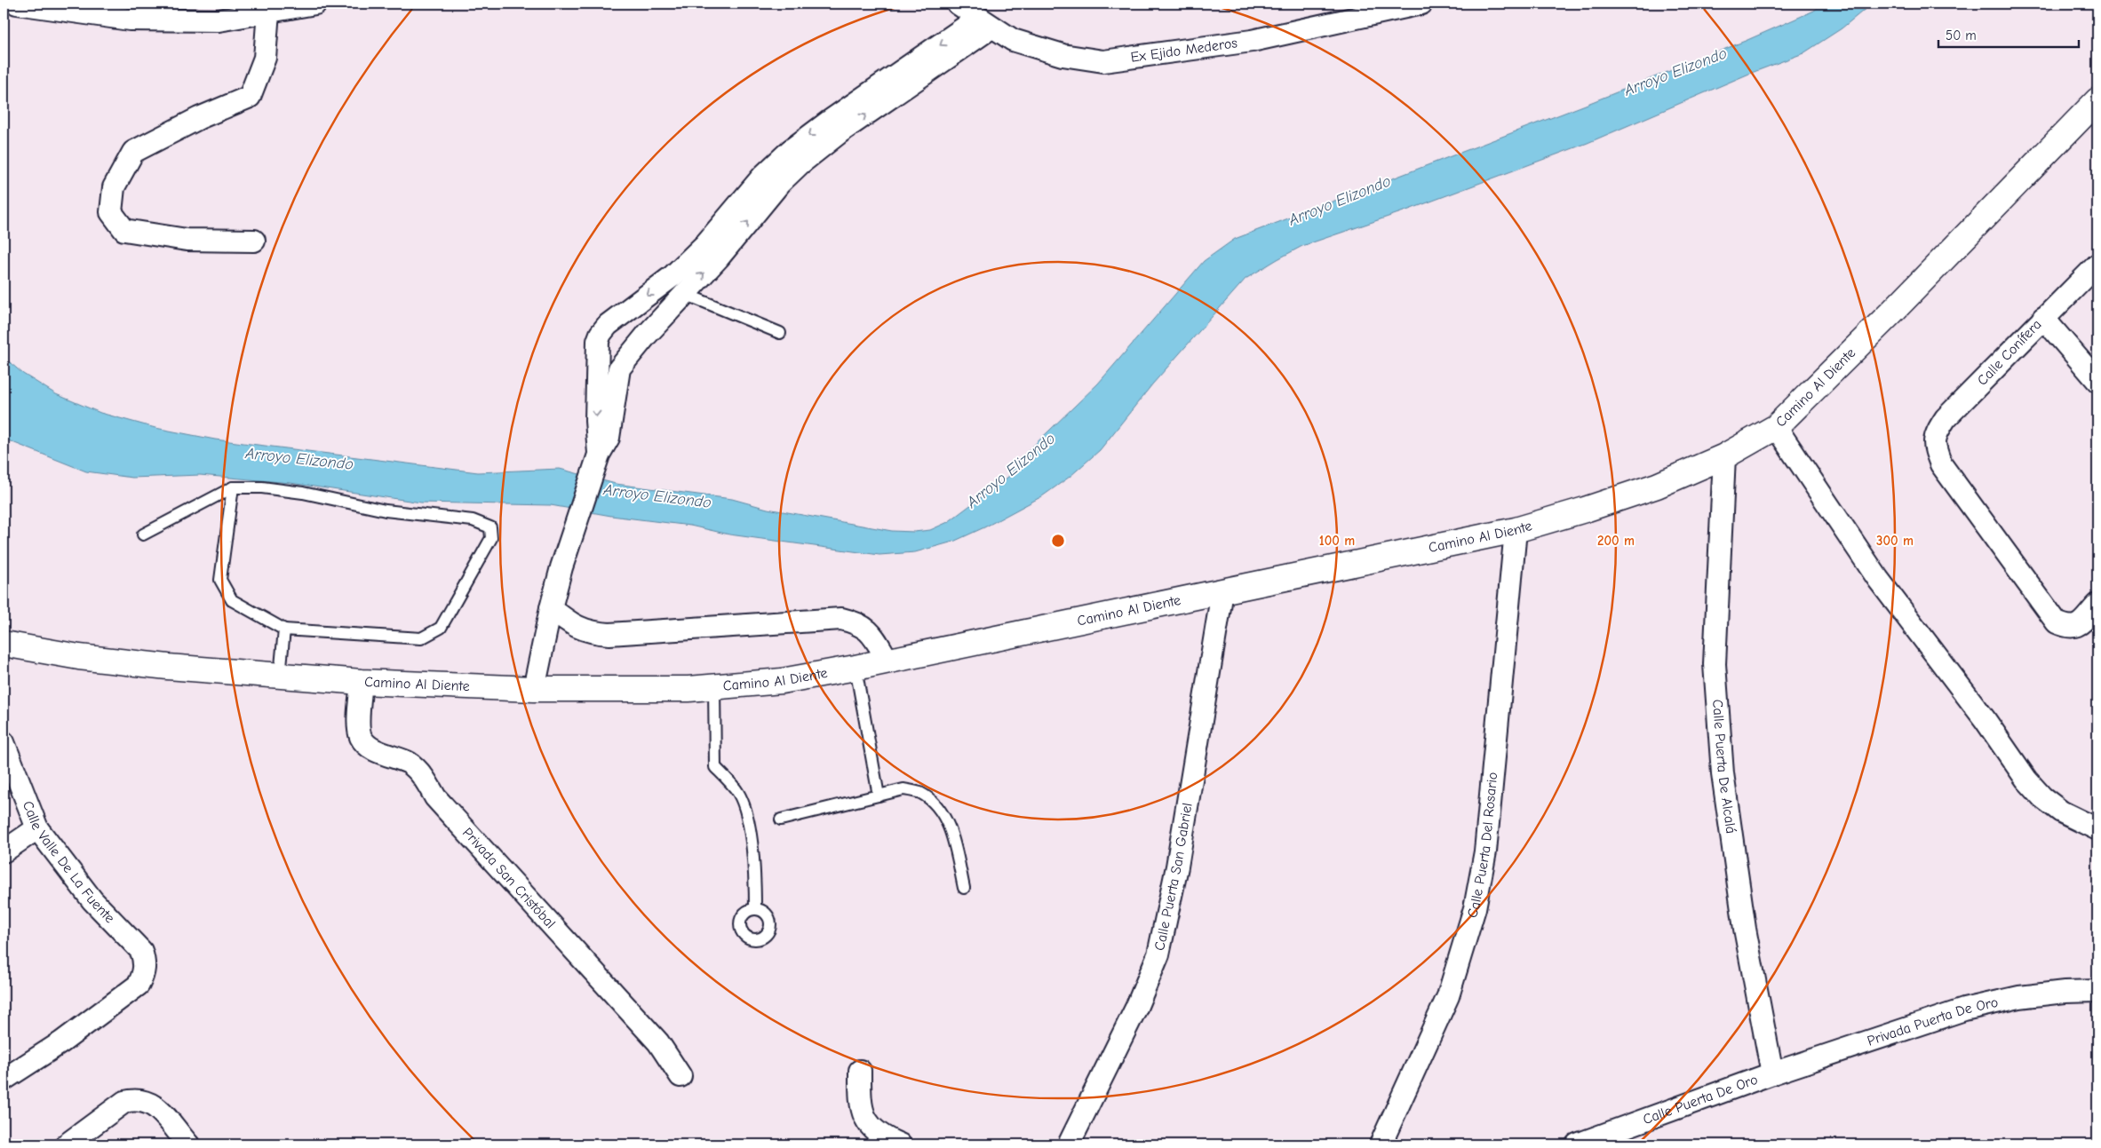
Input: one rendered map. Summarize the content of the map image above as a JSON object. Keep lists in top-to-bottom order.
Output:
{
  "streets": {
    "street": [
      "Ex Ejido Mederos",
      "Calle Conífera",
      "Camino Al Diente",
      "Calle Puerta De Alcalá",
      "Calle Puerta Del Rosario",
      "Calle Valle De La Fuente",
      "Calle Puerta San Gabriel",
      "Privada San Cristóbal",
      "Privada Puerta De Oro",
      "Calle Puerta De Oro"
    ]
  },
  "crossings": [
    ["Camino Al Diente", "Calle Puerta De Alcalá"],
    ["Camino Al Diente", "Calle Puerta Del Rosario"],
    ["Camino Al Diente", "Calle Puerta San Gabriel"],
    ["Camino Al Diente", "Privada San Cristóbal"],
    ["Calle Puerta De Alcalá", "Privada Puerta De Oro"],
    ["Calle Puerta De Alcalá", "Calle Puerta De Oro"],
    ["Privada Puerta De Oro", "Calle Puerta De Oro"]
  ],
  "water": ["Arroyo Elizondo"],
  "scale_bar": "50 m",
  "rings": ["100 m", "200 m", "300 m"]
}
